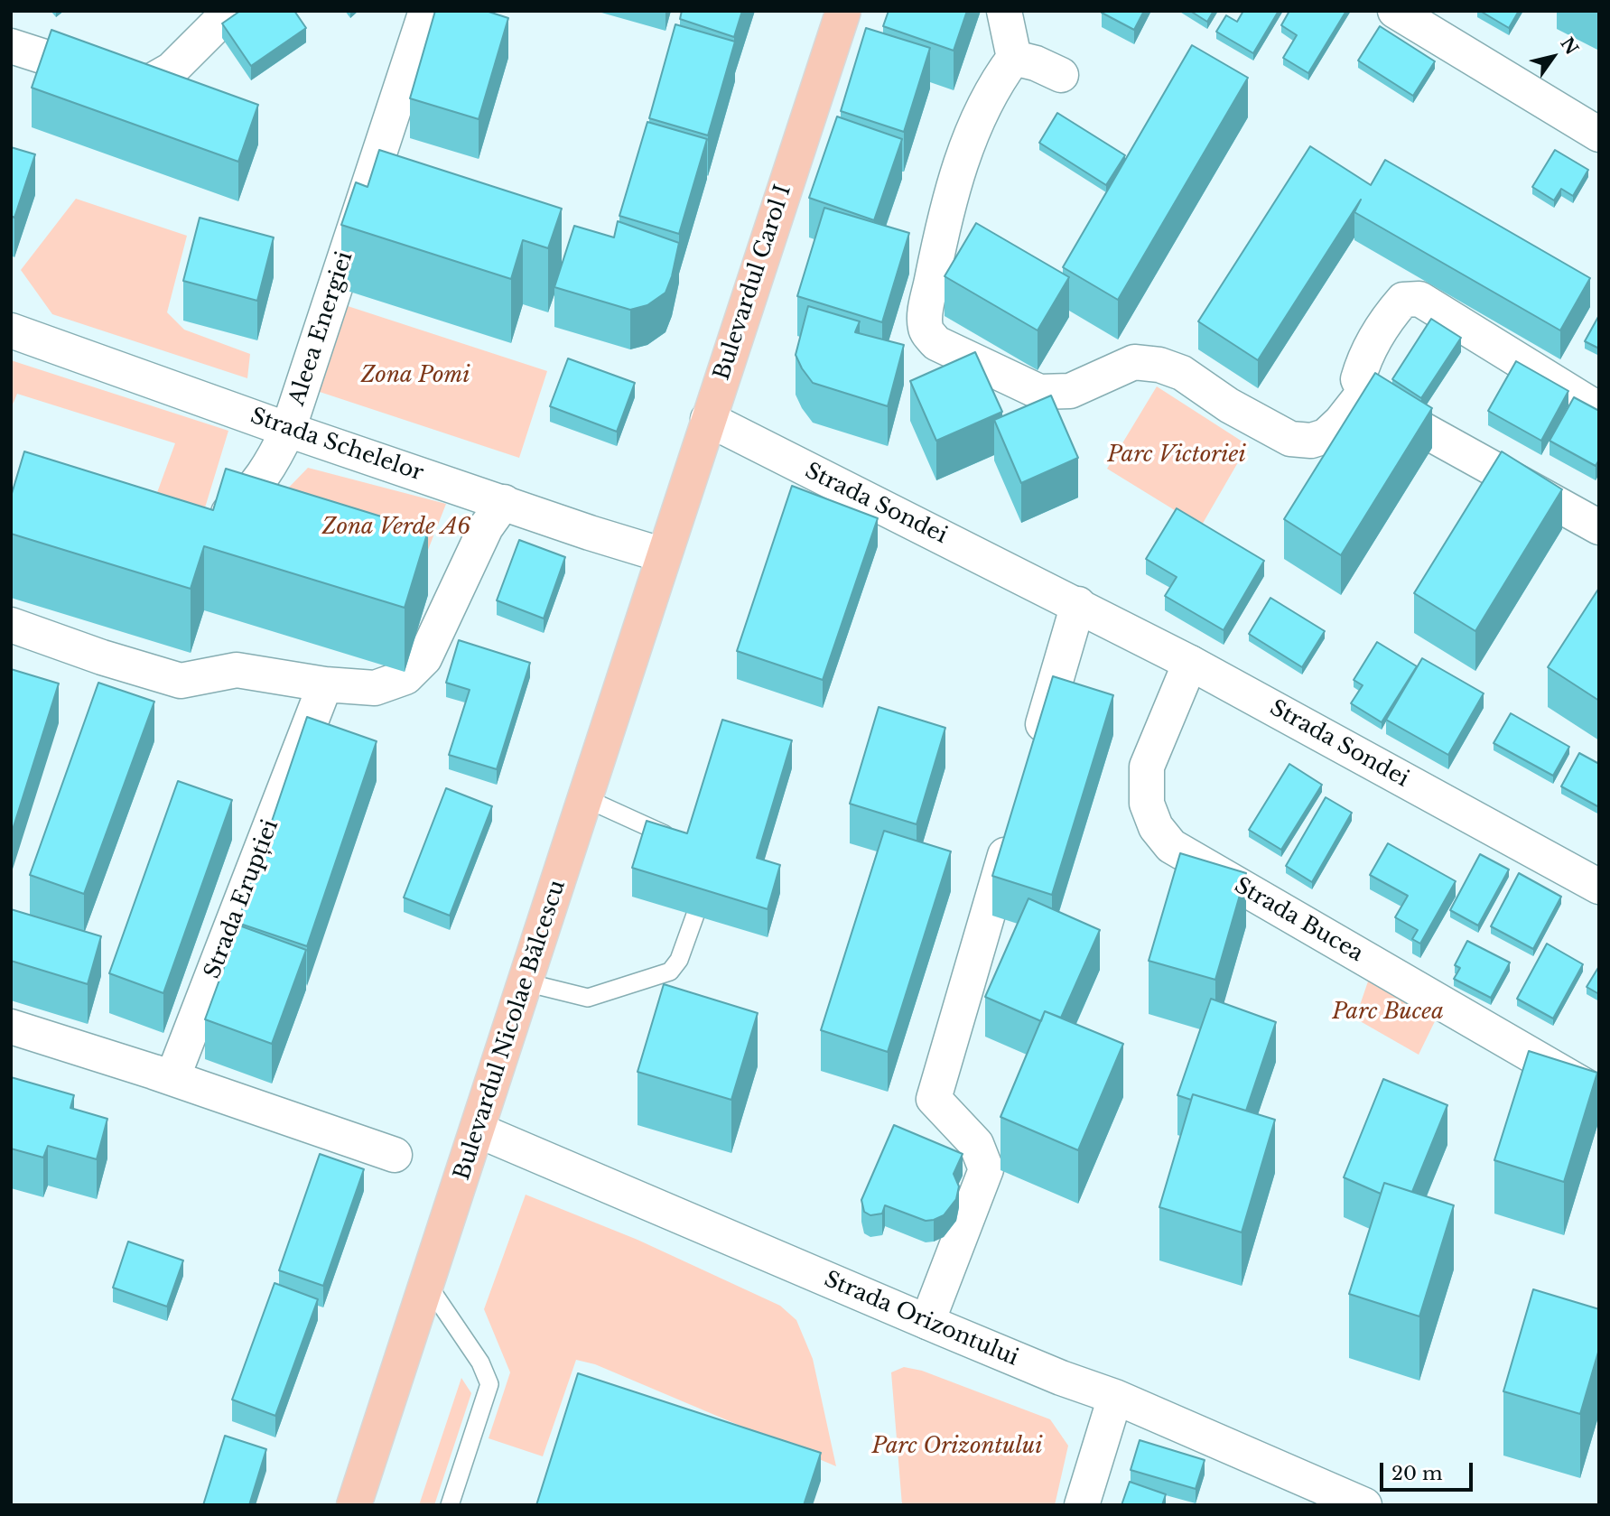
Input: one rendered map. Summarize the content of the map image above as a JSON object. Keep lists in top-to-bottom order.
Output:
{
  "streets": {
    "main road": ["Bulevardul Carol I", "Bulevardul Nicolae Bălcescu"],
    "street": [
      "Aleea Energiei",
      "Strada Schelelor",
      "Strada Sondei",
      "Strada Erupției",
      "Strada Bucea",
      "Strada Orizontului"
    ]
  },
  "crossings": [
    ["Bulevardul Carol I", "Strada Schelelor"],
    ["Bulevardul Carol I", "Strada Sondei"],
    ["Bulevardul Carol I", "Bulevardul Nicolae Bălcescu"],
    ["Aleea Energiei", "Strada Schelelor"],
    ["Strada Schelelor", "Bulevardul Nicolae Bălcescu"],
    ["Strada Sondei", "Strada Bucea"],
    ["Bulevardul Nicolae Bălcescu", "Strada Orizontului"]
  ],
  "parks": [
    "Zona Pomi",
    "Parc Victoriei",
    "Zona Verde A6",
    "Parc Bucea",
    "Parc Orizontului"
  ],
  "scale_bar": "20 m",
  "north": "top right"
}
